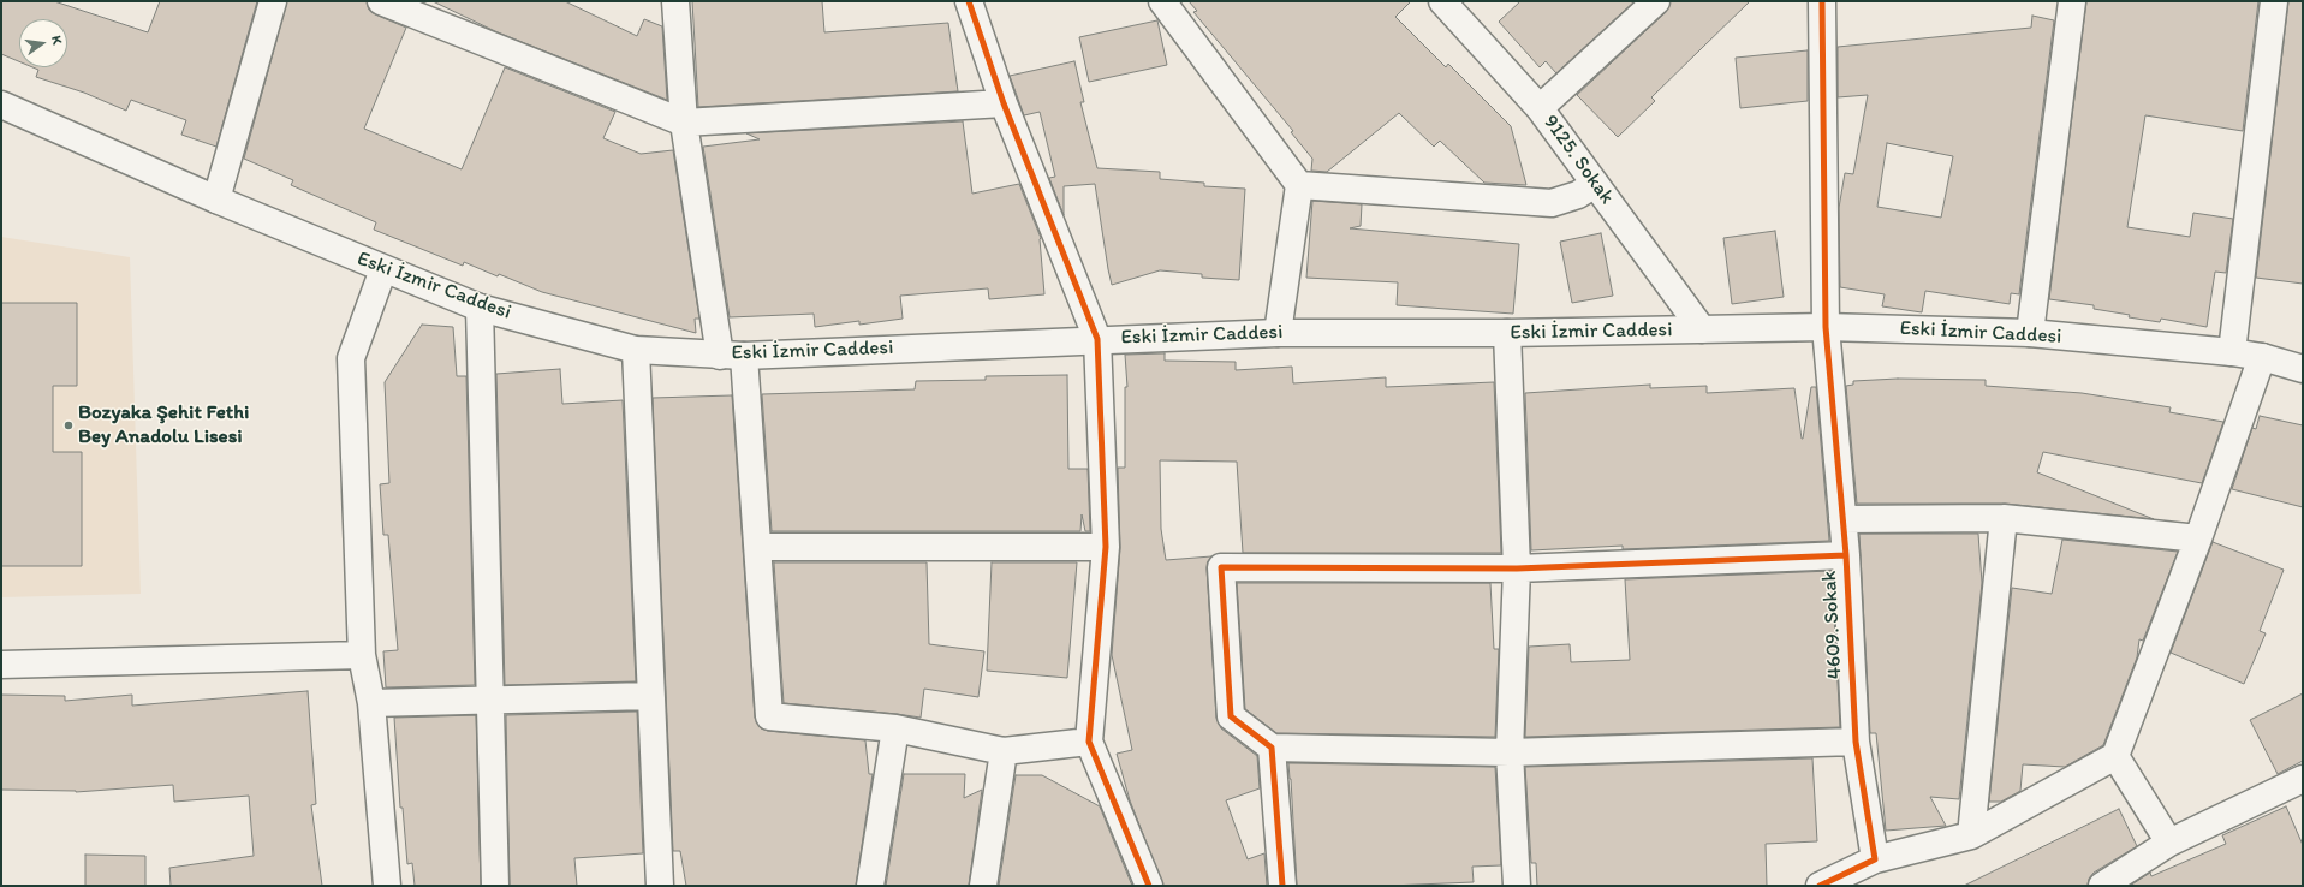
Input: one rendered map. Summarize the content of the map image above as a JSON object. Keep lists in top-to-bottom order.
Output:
{
  "streets": {
    "street": ["9125. Sokak", "Eski İzmir Caddesi", "4609. Sokak"]
  },
  "crossings": [
    ["9125. Sokak", "Eski İzmir Caddesi"],
    ["Eski İzmir Caddesi", "4609. Sokak"]
  ],
  "places": ["Bozyaka Şehit Fethi Bey Anadolu Lisesi"],
  "north": "right"
}
